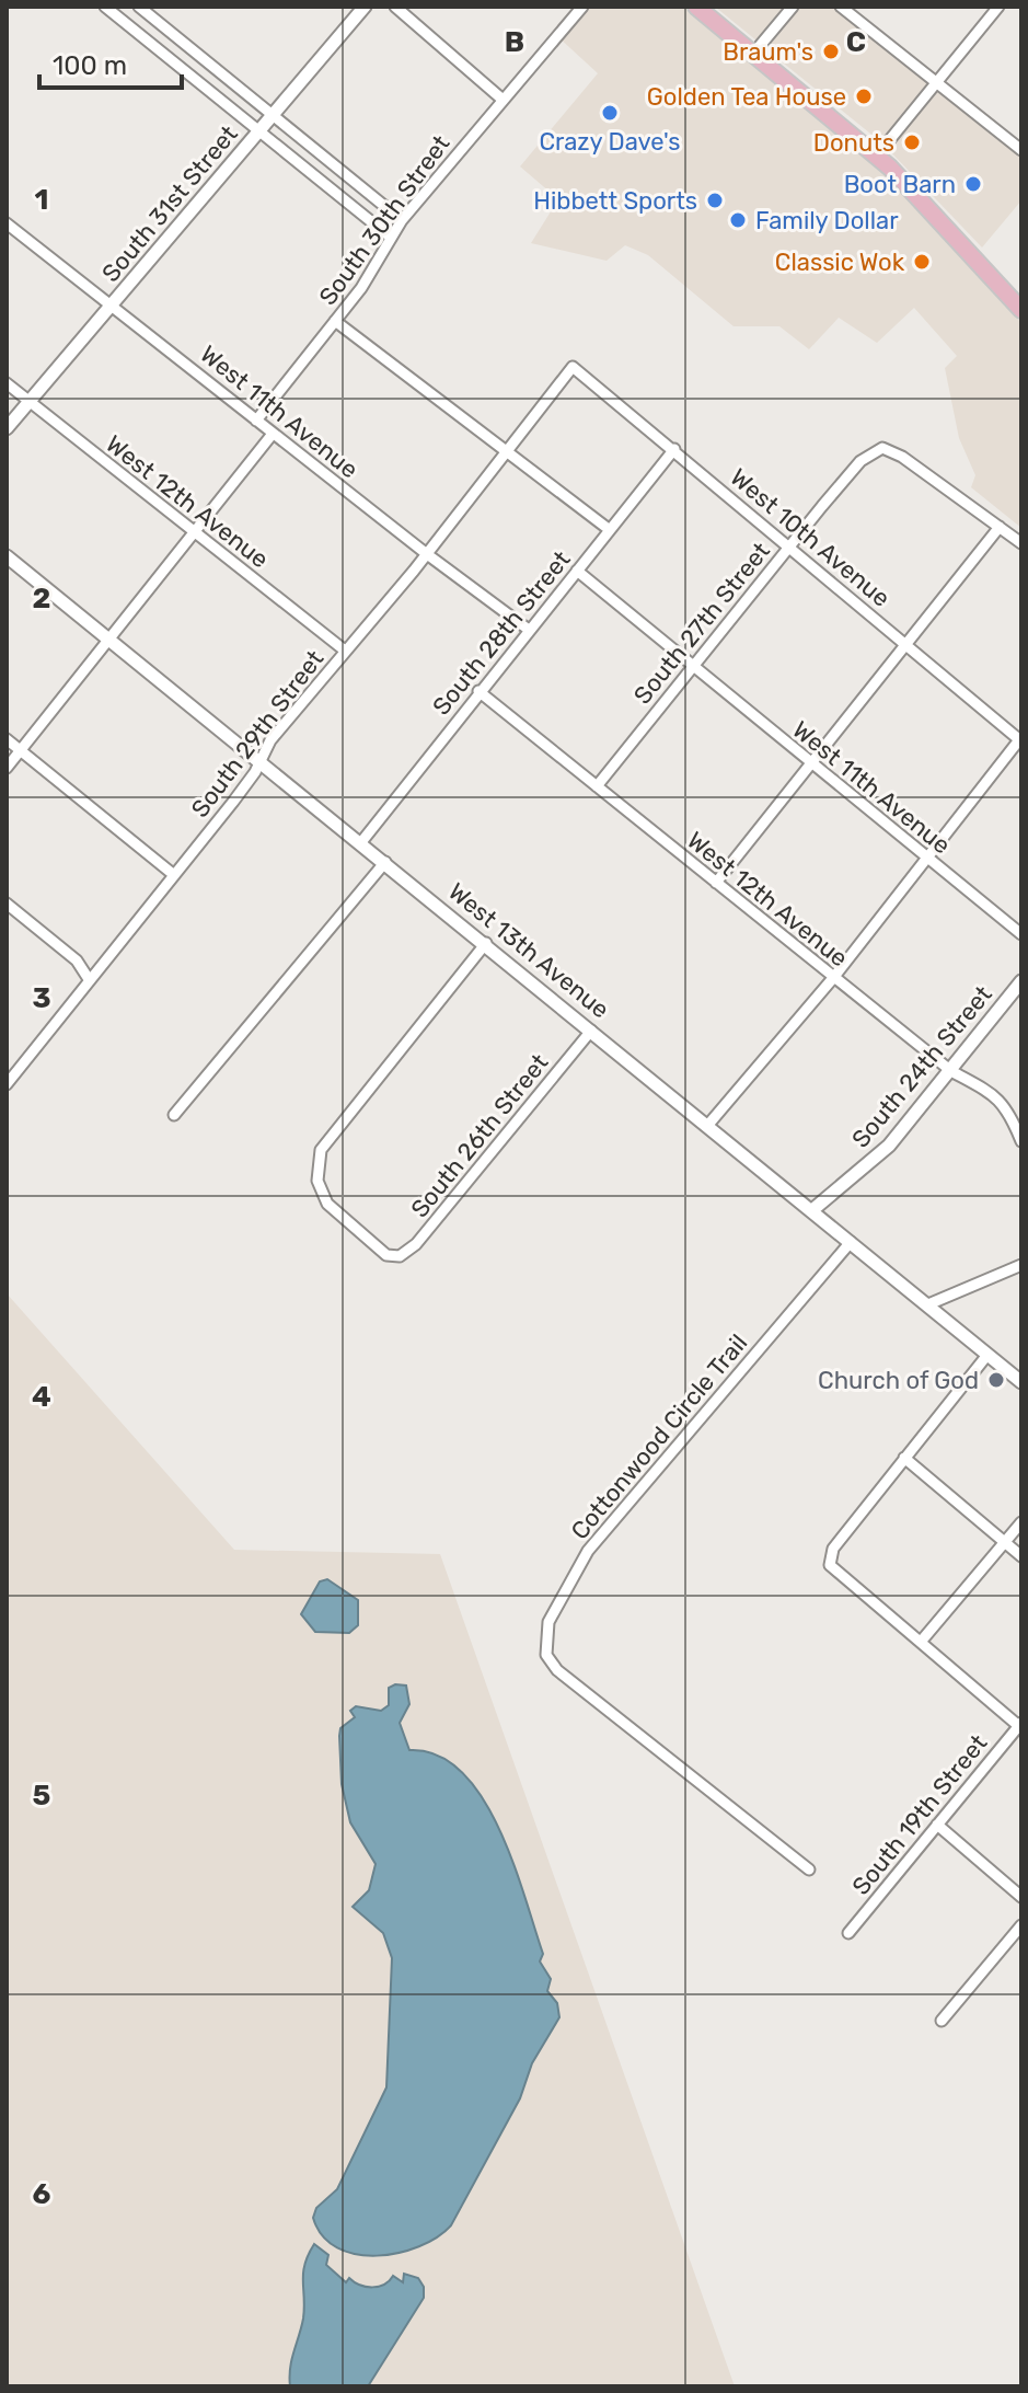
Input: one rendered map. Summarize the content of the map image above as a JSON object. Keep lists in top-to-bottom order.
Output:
{
  "streets": {
    "street": [
      "South 31st Street",
      "South 30th Street",
      "West 11th Avenue",
      "West 12th Avenue",
      "West 10th Avenue",
      "South 27th Street",
      "South 28th Street",
      "South 29th Street",
      "West 13th Avenue",
      "South 24th Street",
      "South 26th Street",
      "Cottonwood Circle Trail",
      "South 19th Street"
    ]
  },
  "crossings": [
    ["South 31st Street", "West 11th Avenue"],
    ["South 31st Street", "West 12th Avenue"],
    ["South 30th Street", "West 11th Avenue"],
    ["West 11th Avenue", "South 27th Street"],
    ["West 11th Avenue", "South 28th Street"],
    ["West 11th Avenue", "South 29th Street"],
    ["West 12th Avenue", "South 27th Street"],
    ["West 12th Avenue", "South 28th Street"],
    ["West 12th Avenue", "South 29th Street"],
    ["West 12th Avenue", "South 24th Street"],
    ["West 10th Avenue", "South 27th Street"],
    ["West 10th Avenue", "South 28th Street"],
    ["West 10th Avenue", "South 29th Street"],
    ["South 28th Street", "West 13th Avenue"],
    ["South 29th Street", "West 13th Avenue"],
    ["West 13th Avenue", "South 24th Street"],
    ["West 13th Avenue", "South 26th Street"],
    ["West 13th Avenue", "Cottonwood Circle Trail"]
  ],
  "places": [
    "Braum's",
    "Golden Tea House",
    "Crazy Dave's",
    "Donuts",
    "Boot Barn",
    "Hibbett Sports",
    "Family Dollar",
    "Classic Wok",
    "Church of God"
  ],
  "scale_bar": "100 m",
  "grid": {
    "columns": ["B", "C"],
    "rows": [
      "1",
      "2",
      "3",
      "4",
      "5",
      "6"
    ]
  }
}
